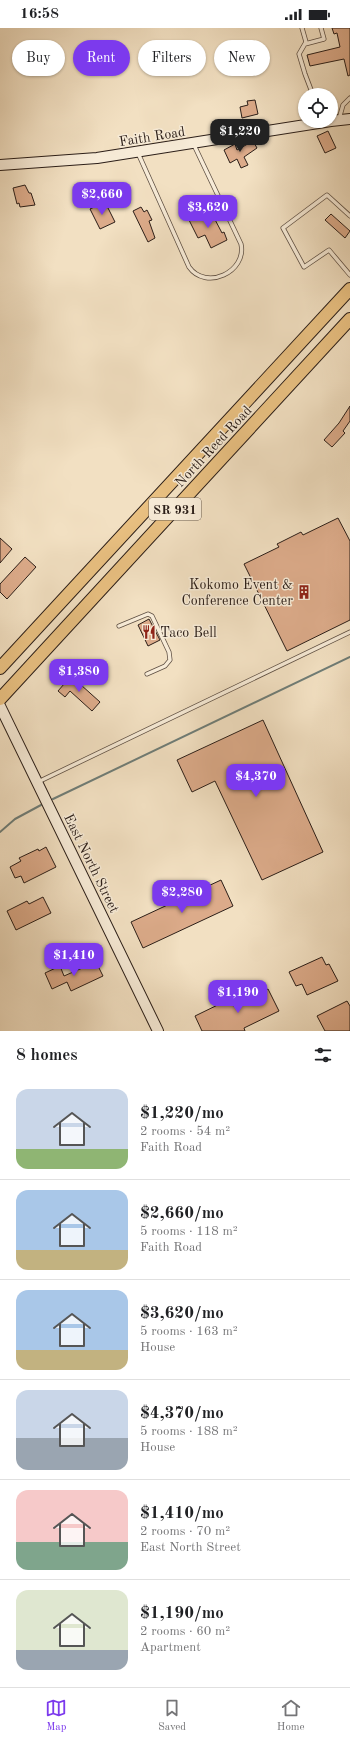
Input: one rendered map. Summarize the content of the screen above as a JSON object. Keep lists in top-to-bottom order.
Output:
{
  "streets": {
    "main road": ["North Reed Road", "SR 931"],
    "street": ["Faith Road", "East North Street"]
  },
  "places": {
    "building": ["Kokomo Event & Conference Center"],
    "restaurant": ["Taco Bell"]
  },
  "page": {
    "status": "16:58",
    "chip": [
      "Buy",
      "Rent",
      "Filters",
      "New"
    ],
    "price": [
      "$1,220",
      "$2,660",
      "$3,620",
      "$1,380",
      "$4,370",
      "$2,280",
      "$1,410",
      "$1,190"
    ],
    "heading": "8 homes",
    "list": [
      {
        "name": "$1,220/mo",
        "note": "2 rooms · 54 m² · Faith Road"
      },
      {
        "name": "$2,660/mo",
        "note": "5 rooms · 118 m² · Faith Road"
      },
      {
        "name": "$3,620/mo",
        "note": "5 rooms · 163 m² · House"
      },
      {
        "name": "$4,370/mo",
        "note": "5 rooms · 188 m² · House"
      },
      {
        "name": "$1,410/mo",
        "note": "2 rooms · 70 m² · East North Street"
      },
      {
        "name": "$1,190/mo",
        "note": "2 rooms · 60 m² · Apartment"
      }
    ],
    "tabs": ["Map", "Saved", "Home"]
  }
}
